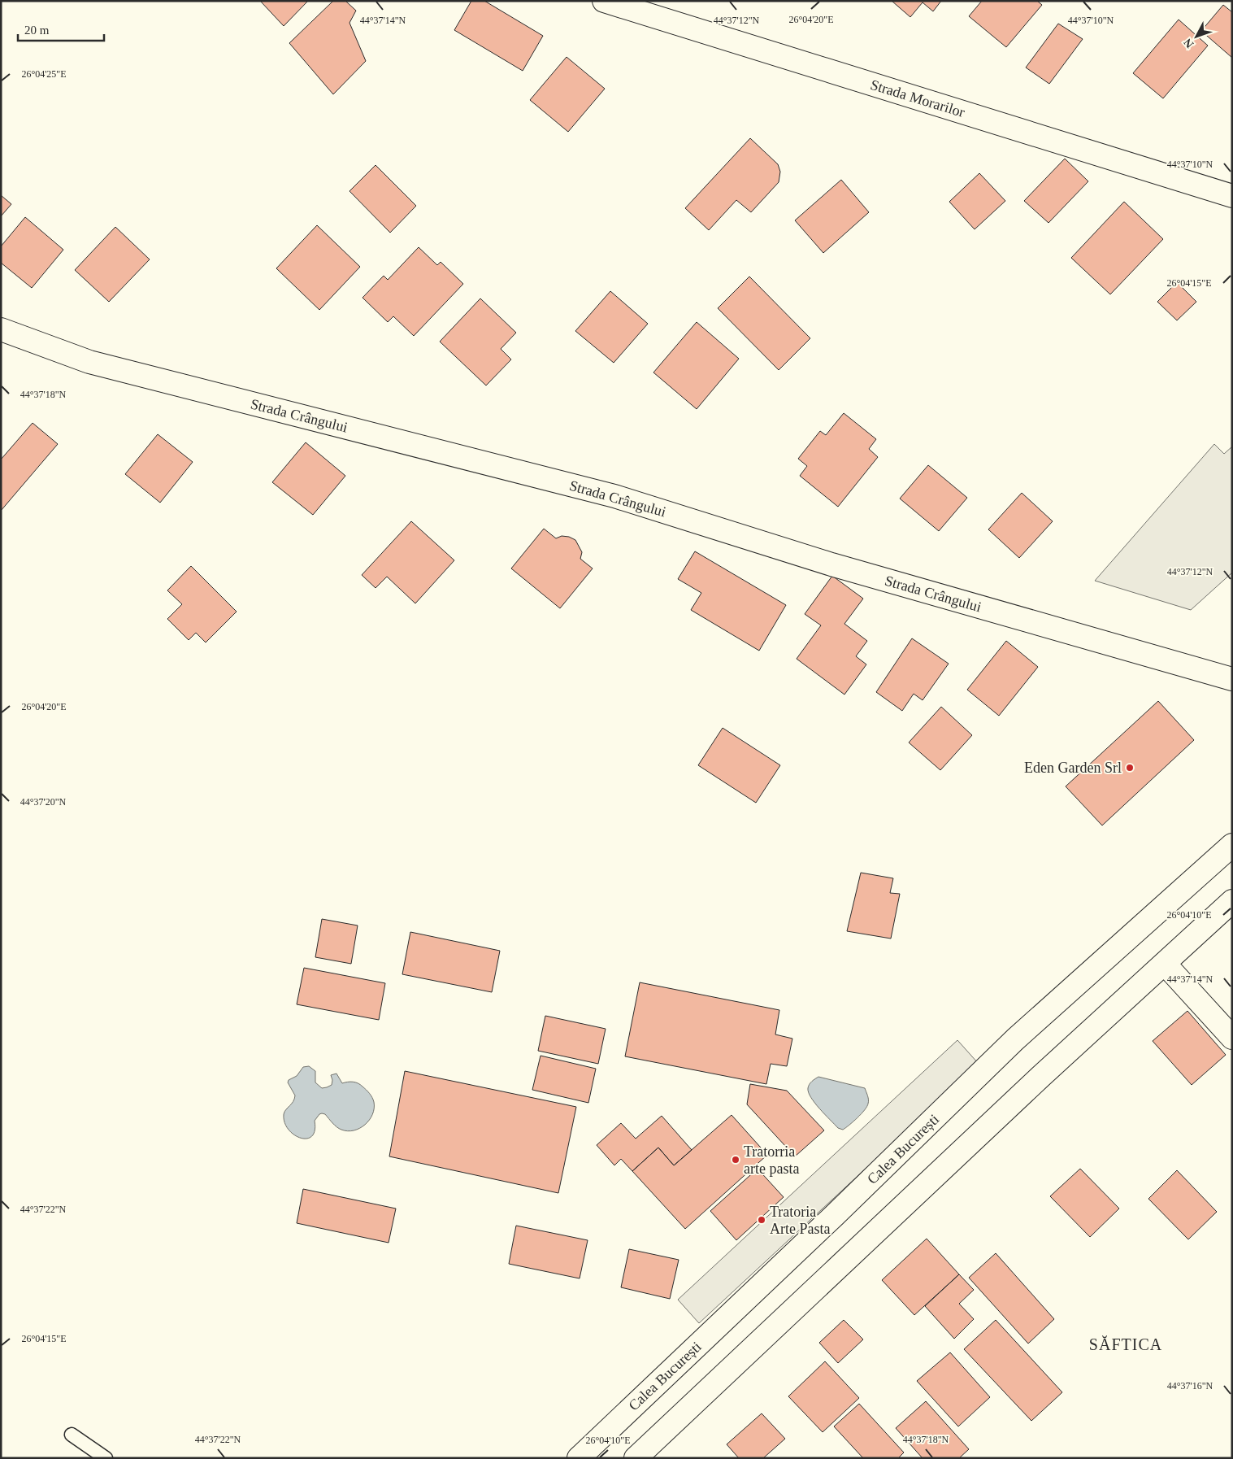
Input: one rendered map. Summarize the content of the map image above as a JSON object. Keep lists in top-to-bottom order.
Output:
{
  "streets": {
    "main road": ["Strada Morarilor", "Strada Crângului", "Calea București"]
  },
  "districts": ["SĂFTICA"],
  "places": ["Eden Garden Srl", "Tratorria arte pasta", "Tratoria Arte Pasta"],
  "scale_bar": "20 m",
  "north": "bottom left",
  "coordinates": [
    "26°04'20\"E",
    "44°37'14\"N",
    "44°37'12\"N",
    "44°37'10\"N",
    "26°04'25\"E",
    "26°04'15\"E",
    "44°37'18\"N",
    "44°37'20\"N",
    "26°04'10\"E",
    "44°37'22\"N",
    "44°37'16\"N"
  ]
}
